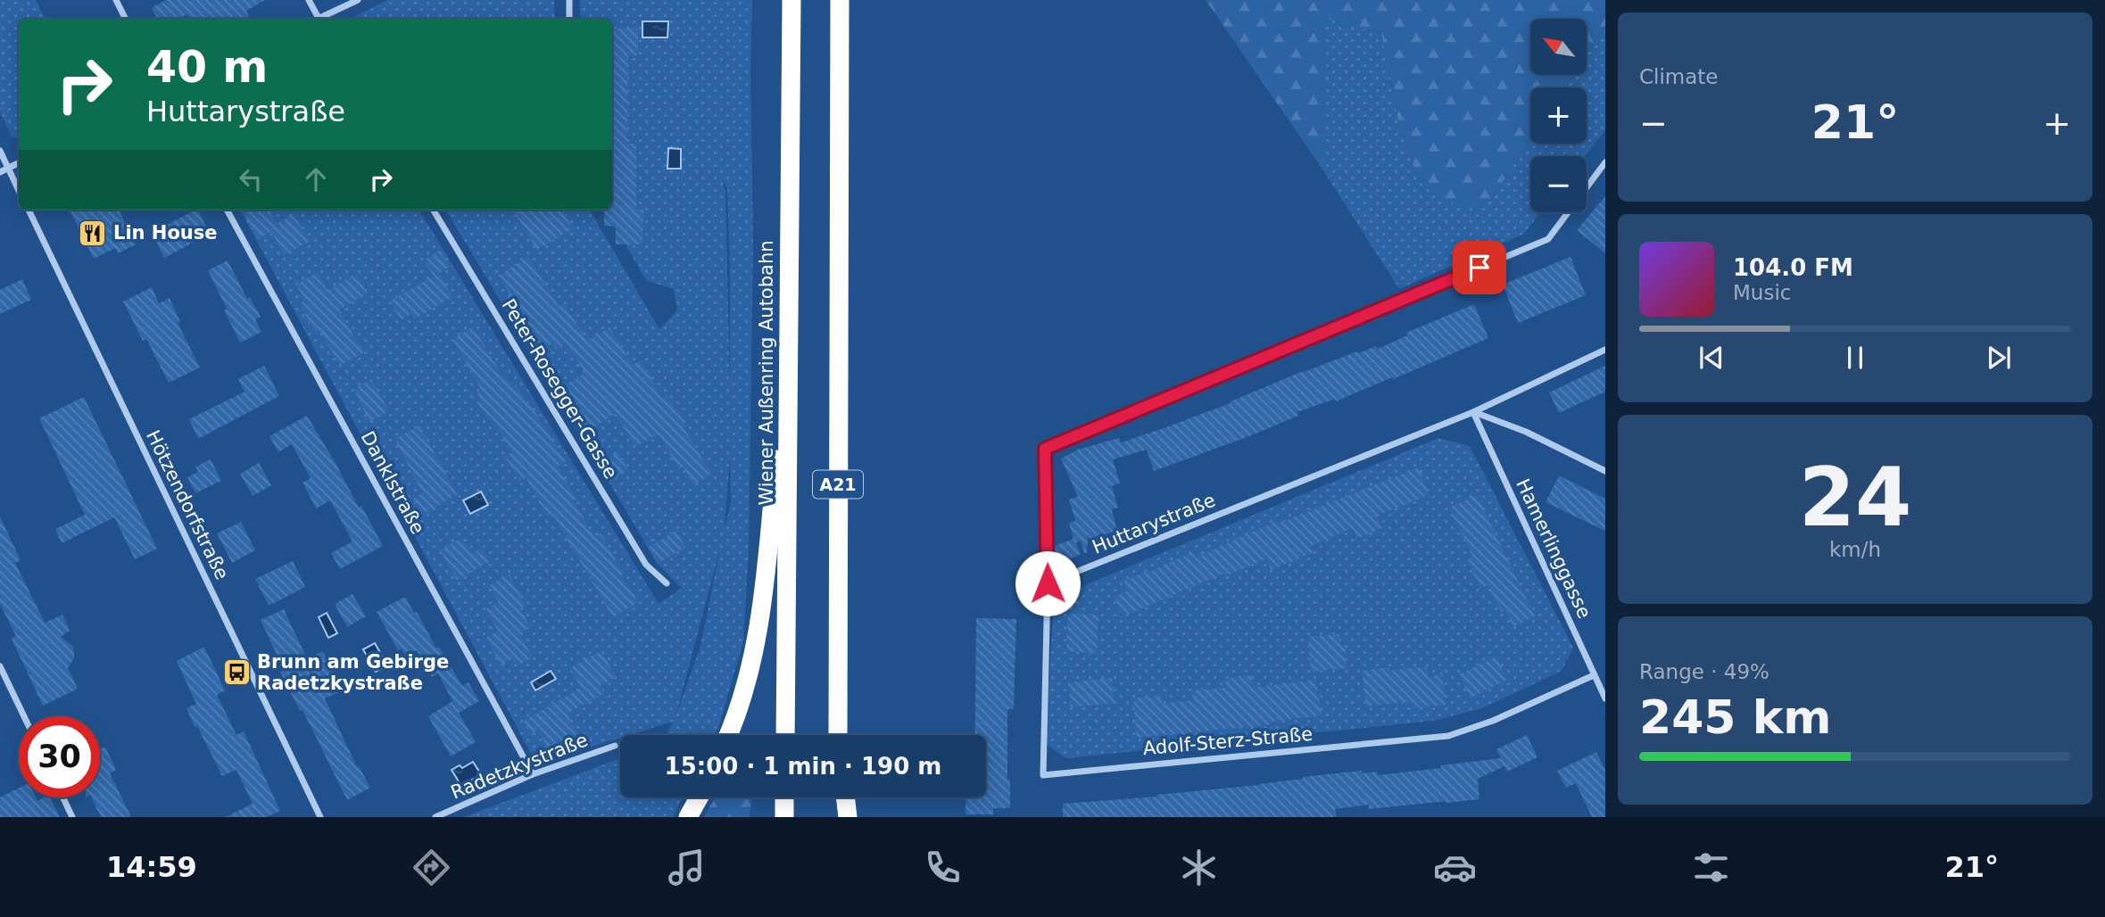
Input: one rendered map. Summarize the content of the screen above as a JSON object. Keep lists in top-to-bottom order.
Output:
{
  "streets": {
    "highway": ["Wiener Außenring Autobahn", "A21"],
    "street": [
      "Peter-Rosegger-Gasse",
      "Danklstraße",
      "Hötzendorfstraße",
      "Huttarystraße",
      "Hamerlinggasse",
      "Adolf-Sterz-Straße",
      "Radetzkystraße"
    ]
  },
  "crossings": [
    ["Danklstraße", "Radetzkystraße"],
    ["Huttarystraße", "Hamerlinggasse"],
    ["Huttarystraße", "Adolf-Sterz-Straße"],
    ["Hamerlinggasse", "Adolf-Sterz-Straße"]
  ],
  "places": {
    "restaurant": ["Lin House"],
    "bus stop": ["Brunn am Gebirge Radetzkystraße"]
  },
  "north": "top left",
  "page": {
    "tile": [
      "Climate",
      ["24", "km/h"],
      ["Range · 49%", "245 km"]
    ],
    "map_buttons": ["+", "−"],
    "turn": ["40 m", "Huttarystraße"],
    "heat": ["−", "21°", "+"],
    "song": ["104.0 FM", "Music"],
    "limit": "30",
    "trip": "15:00 · 1 min · 190 m",
    "tabs": ["14:59", "21°"]
  }
}
